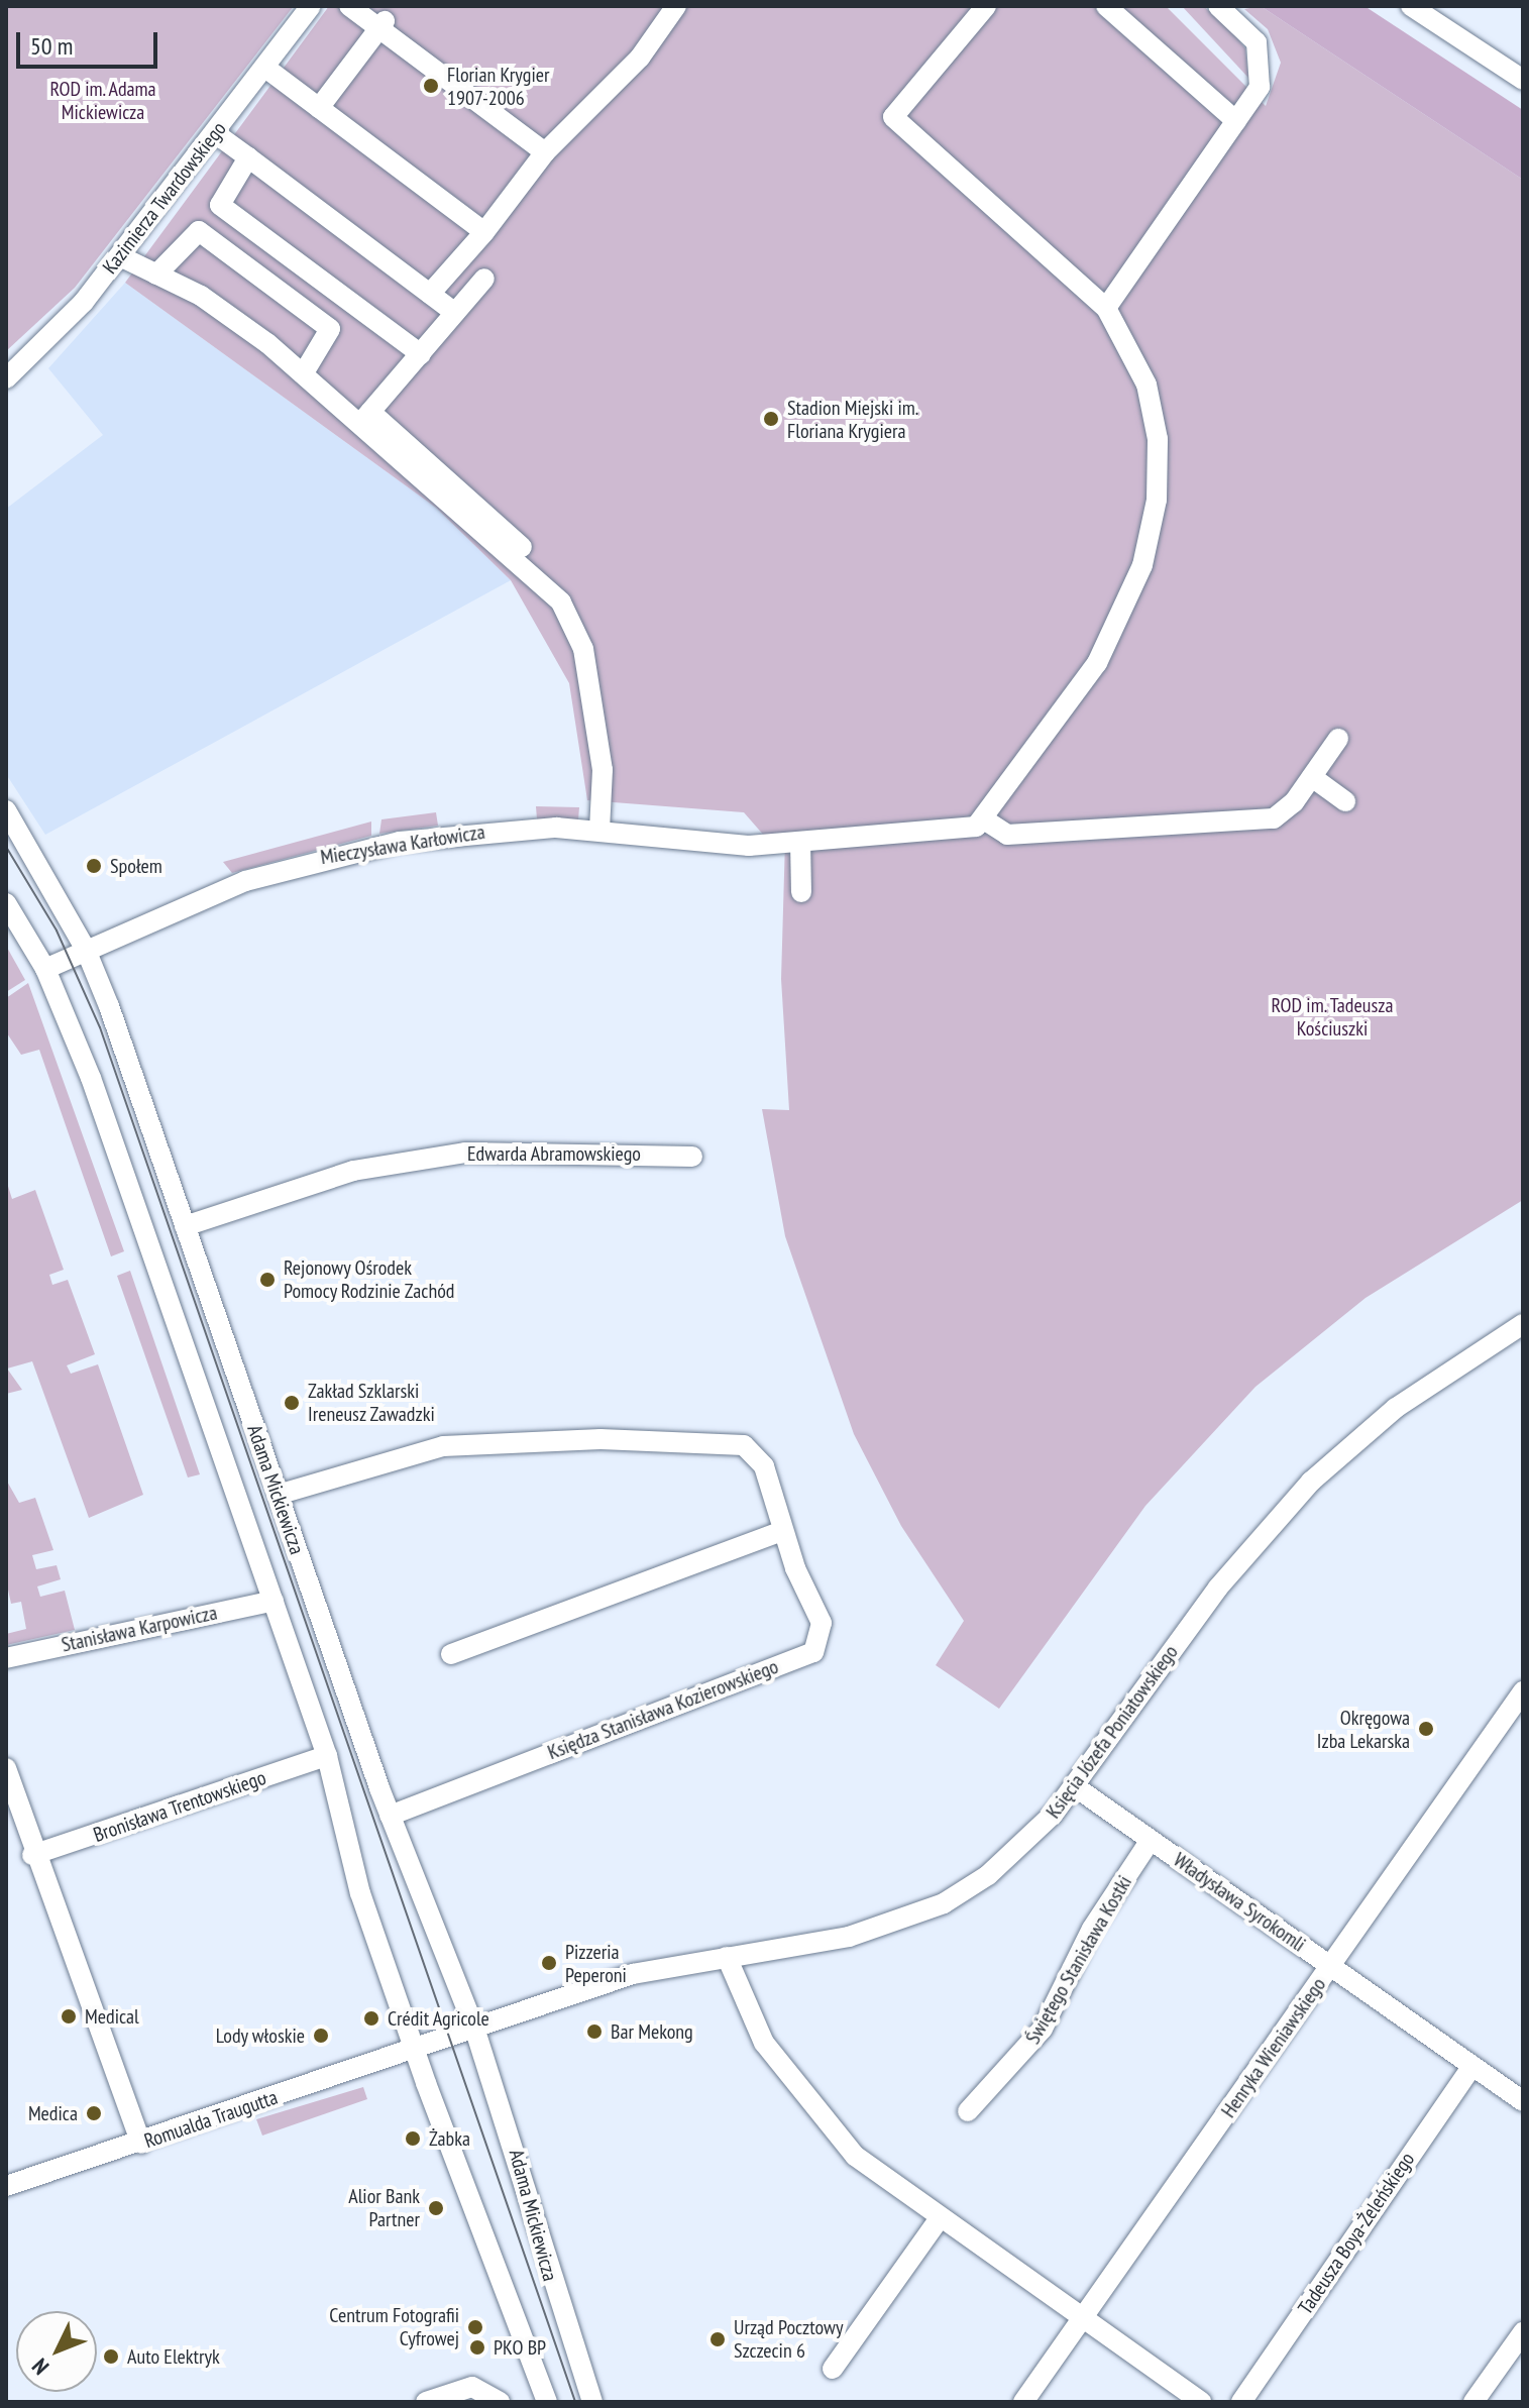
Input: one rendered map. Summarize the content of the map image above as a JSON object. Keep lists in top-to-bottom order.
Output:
{
  "streets": {
    "street": [
      "Kazimierza Twardowskiego",
      "Mieczysława Karłowicza",
      "Edwarda Abramowskiego",
      "Adama Mickiewicza",
      "Stanisława Karpowicza",
      "Księdza Stanisława Kozierowskiego",
      "Księcia Józefa Poniatowskiego",
      "Bronisława Trentowskiego",
      "Władysława Syrokomli",
      "Świętego Stanisława Kostki",
      "Henryka Wieniawskiego",
      "Romualda Traugutta",
      "Tadeusza Boya-Żeleńskiego"
    ]
  },
  "crossings": [
    ["Mieczysława Karłowicza", "Adama Mickiewicza"],
    ["Edwarda Abramowskiego", "Adama Mickiewicza"],
    ["Adama Mickiewicza", "Stanisława Karpowicza"],
    ["Adama Mickiewicza", "Księdza Stanisława Kozierowskiego"],
    ["Adama Mickiewicza", "Księcia Józefa Poniatowskiego"],
    ["Adama Mickiewicza", "Bronisława Trentowskiego"],
    ["Adama Mickiewicza", "Romualda Traugutta"],
    ["Księcia Józefa Poniatowskiego", "Władysława Syrokomli"],
    ["Władysława Syrokomli", "Świętego Stanisława Kostki"],
    ["Władysława Syrokomli", "Henryka Wieniawskiego"],
    ["Władysława Syrokomli", "Tadeusza Boya-Żeleńskiego"]
  ],
  "parks": ["ROD im. Adama Mickiewicza", "ROD im. Tadeusza Kościuszki"],
  "places": [
    "Florian Krygier 1907-2006",
    "Stadion Miejski im. Floriana Krygiera",
    "Społem",
    "Rejonowy Ośrodek Pomocy Rodzinie Zachód",
    "Zakład Szklarski Ireneusz Zawadzki",
    "Okręgowa Izba Lekarska",
    "Pizzeria Peperoni",
    "Medical",
    "Crédit Agricole",
    "Bar Mekong",
    "Lody włoskie",
    "Medica",
    "Żabka",
    "Alior Bank Partner",
    "Centrum Fotografii Cyfrowej",
    "Urząd Pocztowy Szczecin 6",
    "PKO BP",
    "Auto Elektryk"
  ],
  "scale_bar": "50 m",
  "north": "bottom left"
}
